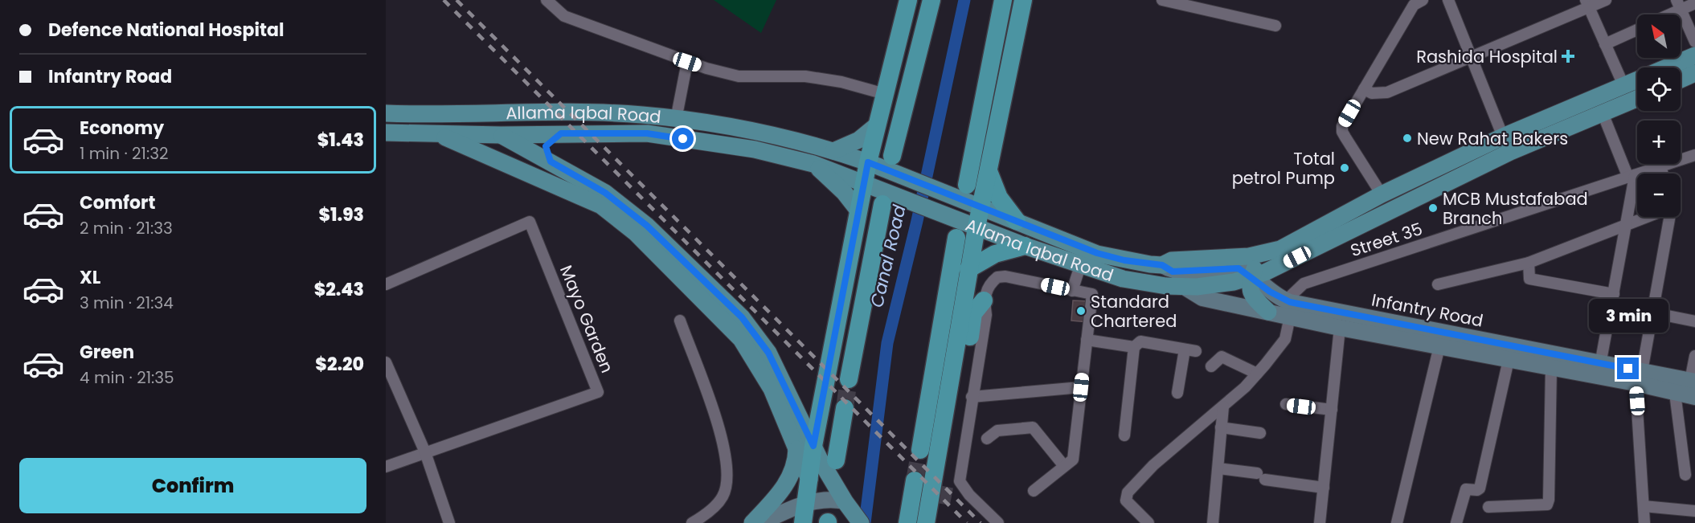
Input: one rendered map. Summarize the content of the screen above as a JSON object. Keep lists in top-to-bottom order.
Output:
{
  "streets": {
    "main road": ["Allama Iqbal Road", "Infantry Road"],
    "street": ["Street 35", "Mayo Garden"]
  },
  "crossings": [
    ["Allama Iqbal Road", "Infantry Road"],
    ["Street 35", "Infantry Road"]
  ],
  "water": ["Canal Road"],
  "places": {
    "health": ["Rashida Hospital"],
    "other": [
      "New Rahat Bakers",
      "Total petrol Pump",
      "MCB Mustafabad Branch",
      "Standard Chartered"
    ]
  },
  "north": "top left",
  "page": {
    "banner": ["Defence National Hospital", "Infantry Road"],
    "map_buttons": ["+", "−"],
    "list": [
      {
        "name": "Economy",
        "note": "1 min · 21:32",
        "value": "$1.43"
      },
      {
        "name": "Comfort",
        "note": "2 min · 21:33",
        "value": "$1.93"
      },
      {
        "name": "XL",
        "note": "3 min · 21:34",
        "value": "$2.43"
      },
      {
        "name": "Green",
        "note": "4 min · 21:35",
        "value": "$2.20"
      }
    ],
    "bubble": "3 min",
    "buttons": "Confirm"
  }
}
